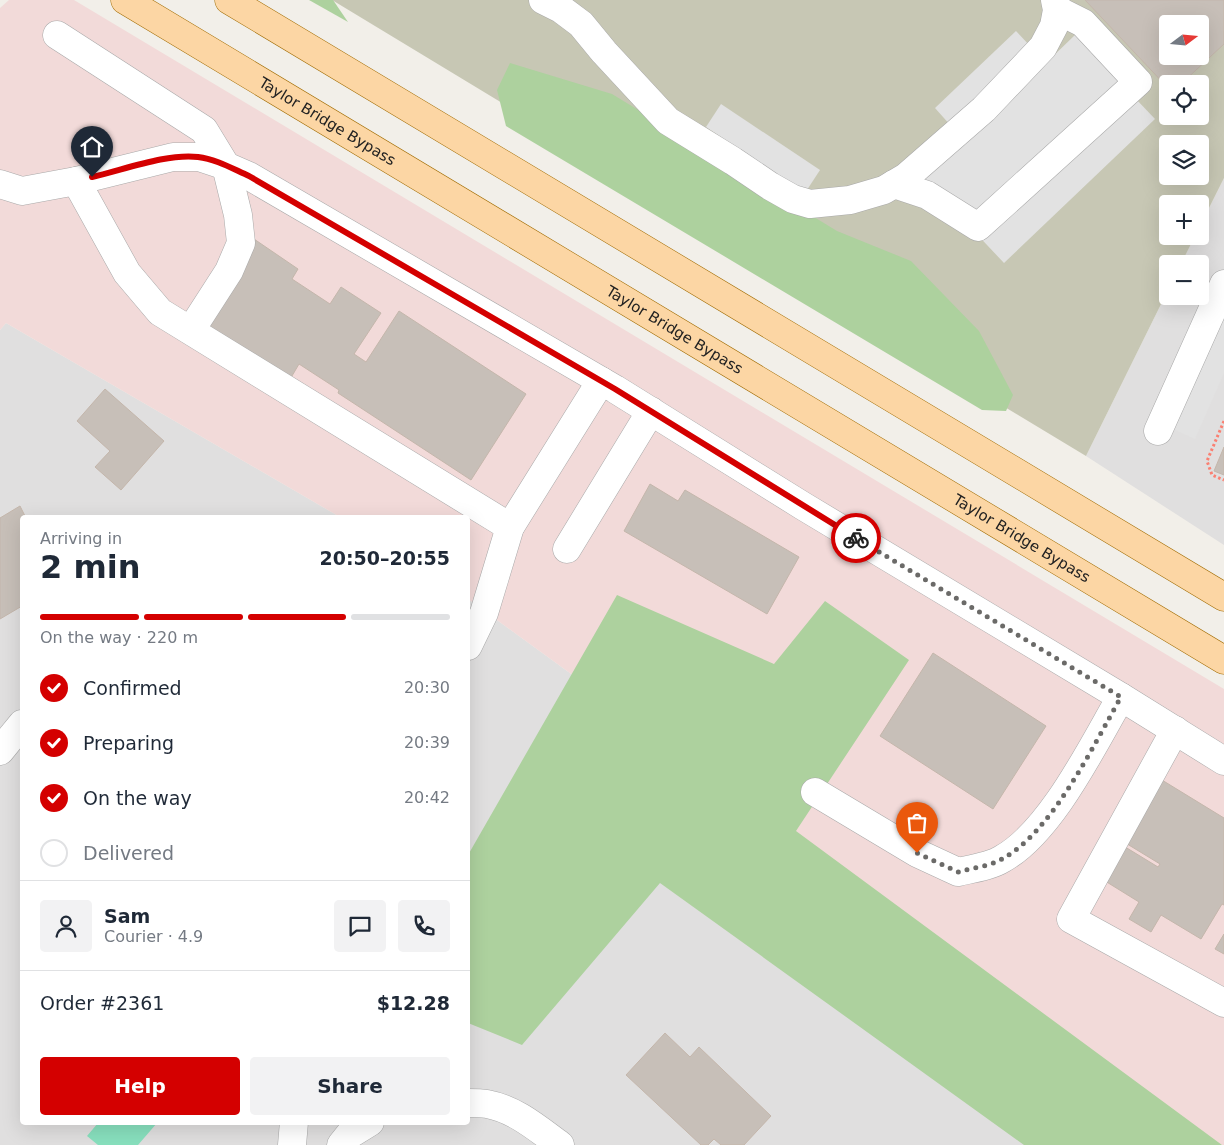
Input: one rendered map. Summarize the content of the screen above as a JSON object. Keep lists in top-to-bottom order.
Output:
{
  "streets": {
    "main road": ["Taylor Bridge Bypass"]
  },
  "north": "right",
  "page": {
    "map_buttons": ["+", "−"],
    "heading": ["2 min", "Arriving in", "20:50–20:55"],
    "panel": [
      "Sam",
      "Courier · 4.9",
      "Order #2361",
      "$12.28"
    ],
    "bar": "On the way · 220 m",
    "list": [
      ["Confirmed", "20:30"],
      ["Preparing", "20:39"],
      ["On the way", "20:42"],
      "Delivered"
    ],
    "buttons": ["Help", "Share"]
  }
}
